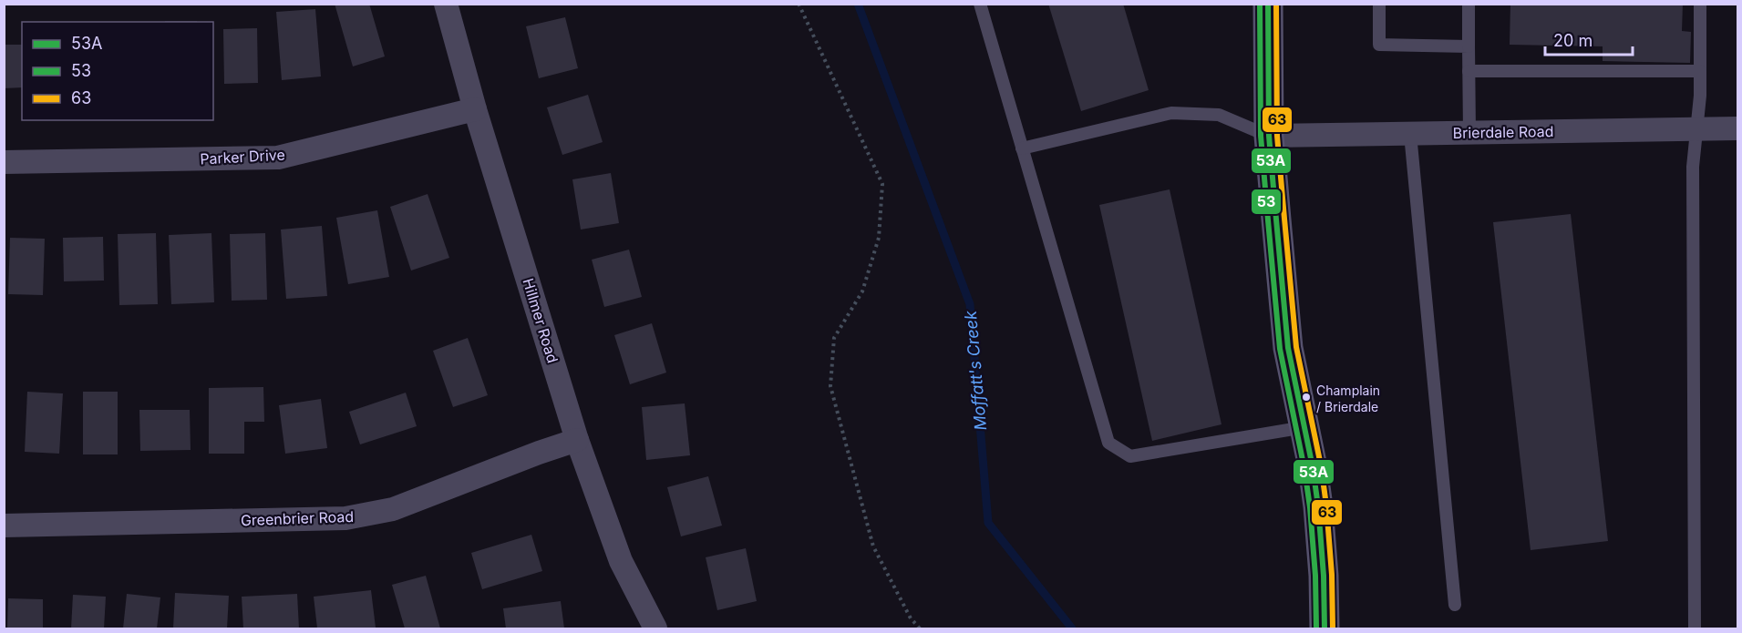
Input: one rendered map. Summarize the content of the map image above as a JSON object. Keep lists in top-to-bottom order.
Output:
{
  "streets": {
    "street": [
      "Brierdale Road",
      "Parker Drive",
      "Hillmer Road",
      "Greenbrier Road"
    ]
  },
  "crossings": [
    ["Parker Drive", "Hillmer Road"],
    ["Hillmer Road", "Greenbrier Road"]
  ],
  "water": ["Moffatt's Creek"],
  "places": ["Champlain / Brierdale"],
  "lines": ["transit line 53A", "transit line 53", "transit line 63"],
  "legend": ["53A", "53", "63"],
  "scale_bar": "20 m"
}
